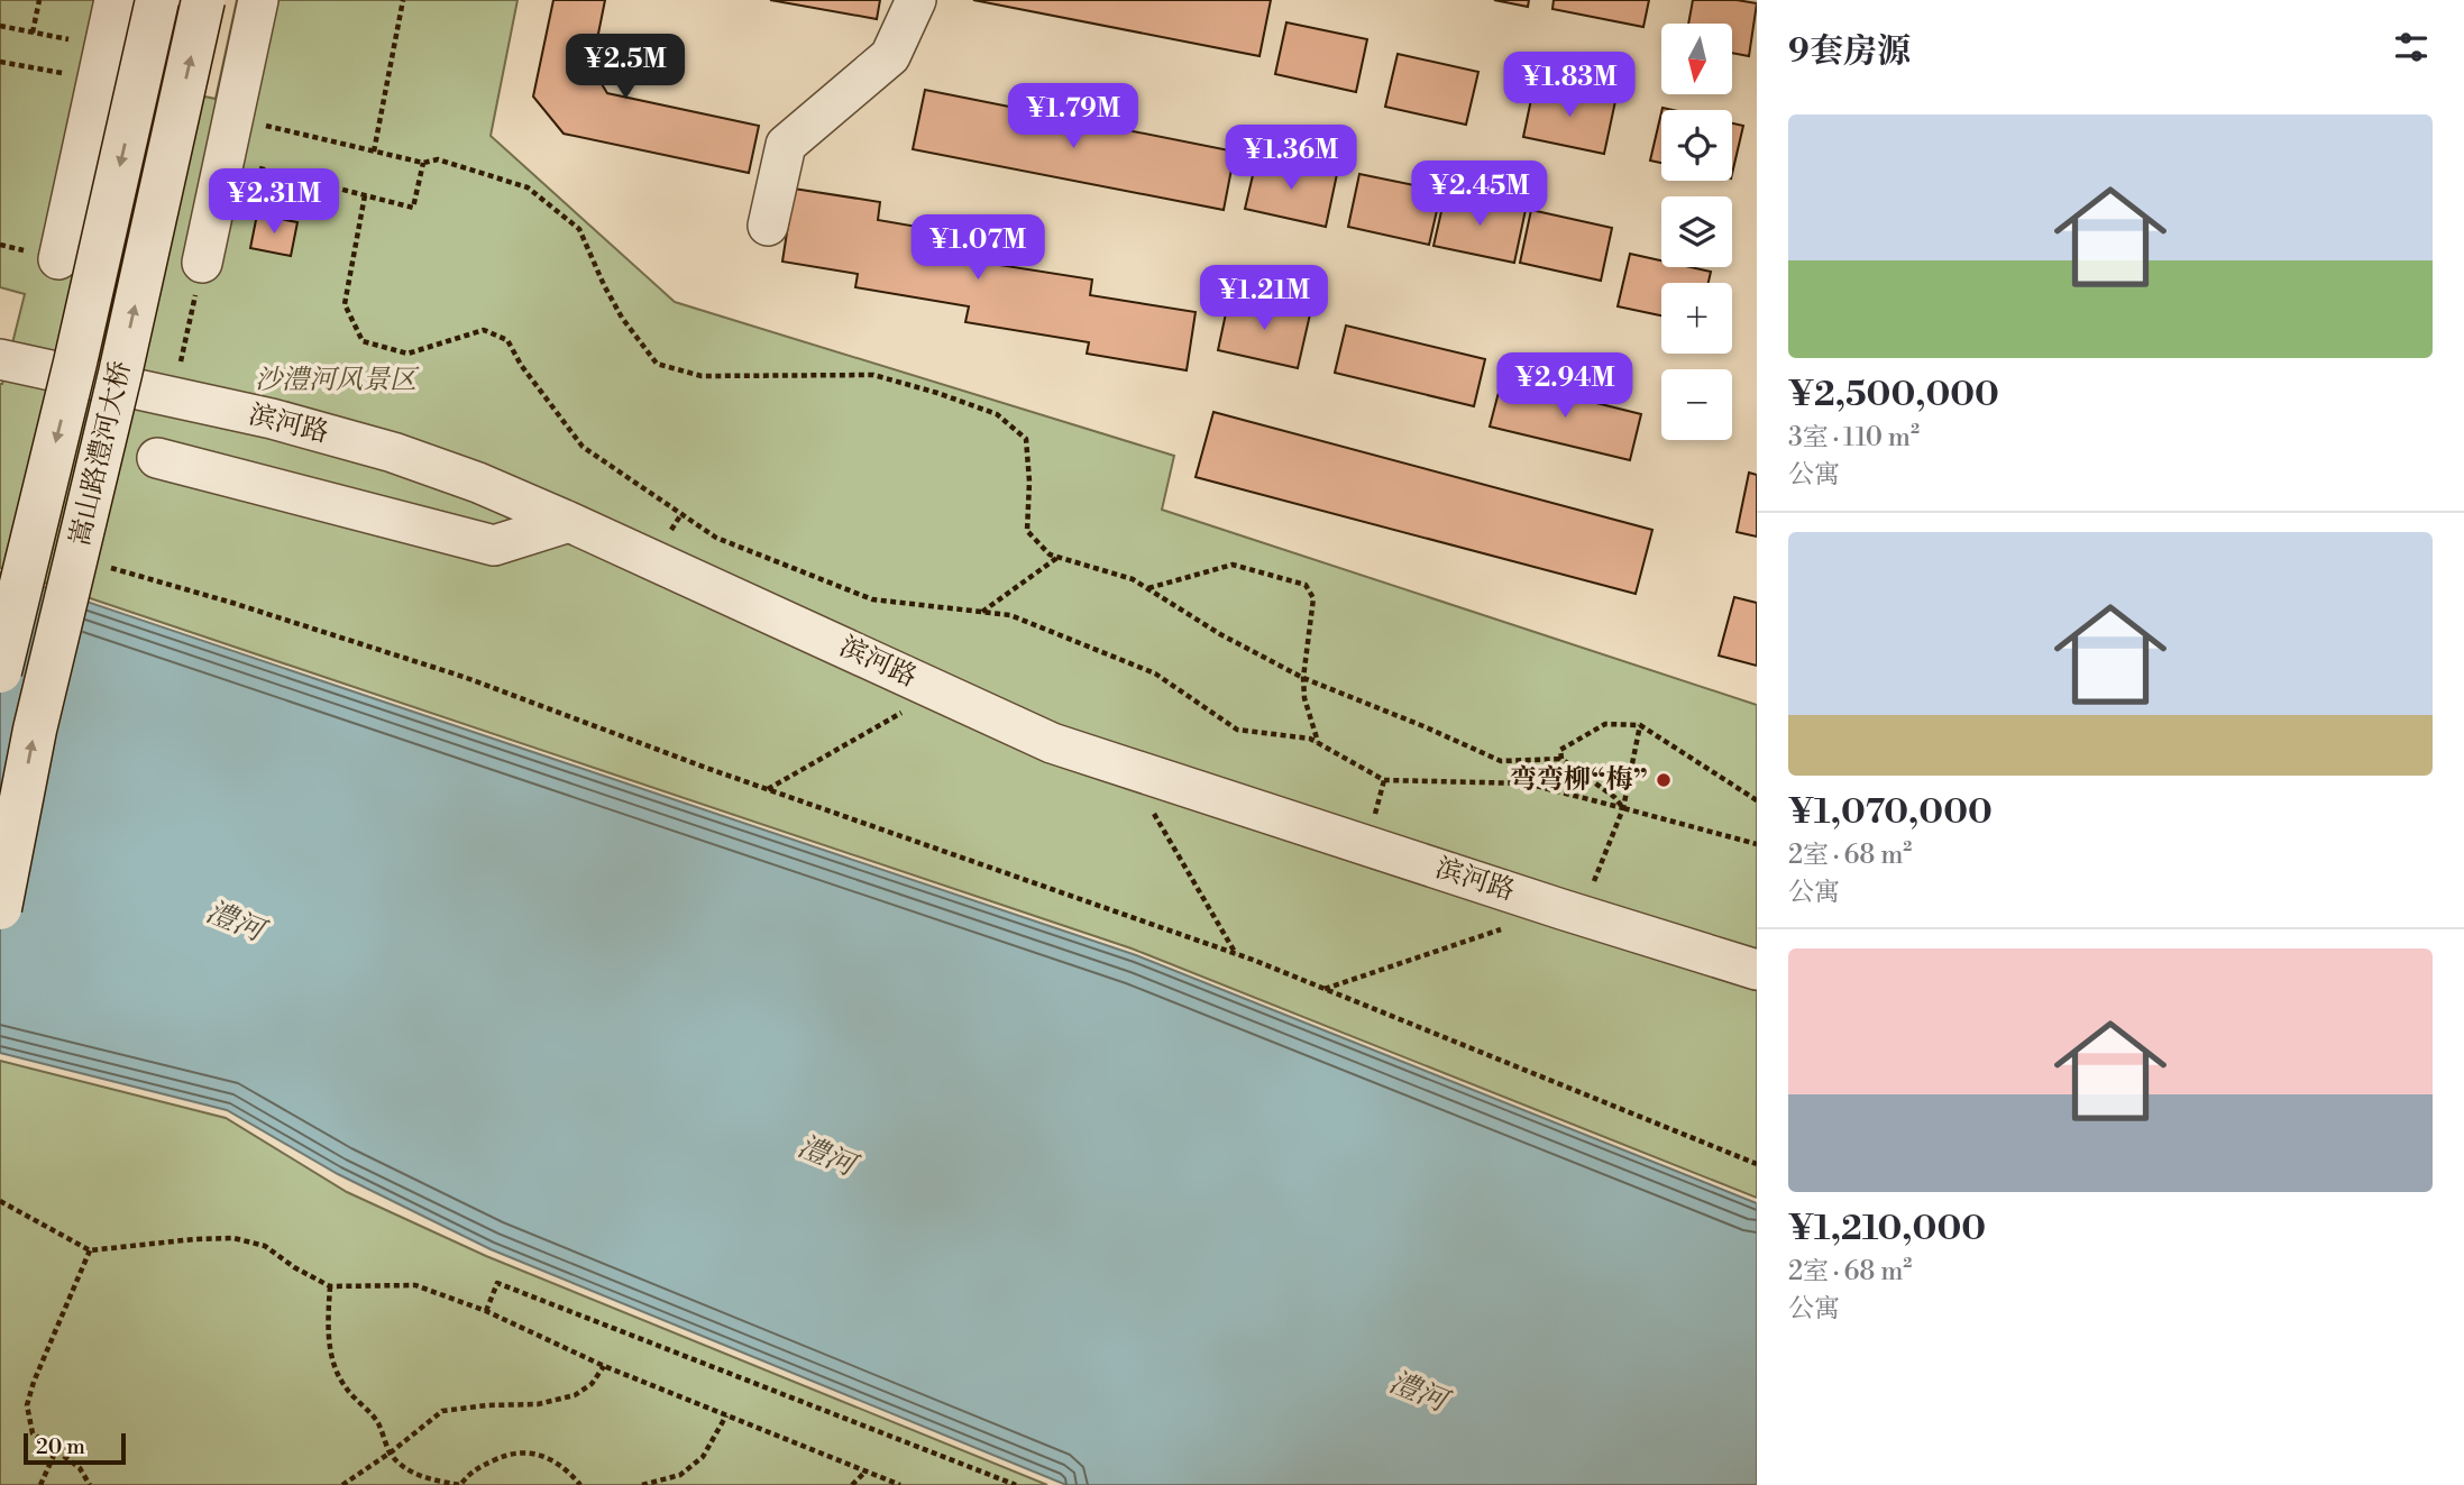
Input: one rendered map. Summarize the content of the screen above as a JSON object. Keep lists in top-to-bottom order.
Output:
{
  "streets": {
    "main road": ["嵩山路澧河大桥"],
    "street": ["滨河路"]
  },
  "water": ["澧河"],
  "parks": ["沙澧河风景区"],
  "places": ["弯弯柳“梅”"],
  "scale_bar": "20 m",
  "north": "bottom",
  "page": {
    "heading": "9套房源",
    "map_buttons": ["+", "−"],
    "price": [
      "¥2.5M",
      "¥1.83M",
      "¥1.79M",
      "¥1.36M",
      "¥2.45M",
      "¥2.31M",
      "¥1.07M",
      "¥1.21M",
      "¥2.94M"
    ],
    "list": [
      {
        "name": "¥2,500,000",
        "note": "3室 · 110 m² · 公寓"
      },
      {
        "name": "¥1,070,000",
        "note": "2室 · 68 m² · 公寓"
      },
      {
        "name": "¥1,210,000",
        "note": "2室 · 68 m² · 公寓"
      }
    ],
    "scale": "20 m"
  }
}
